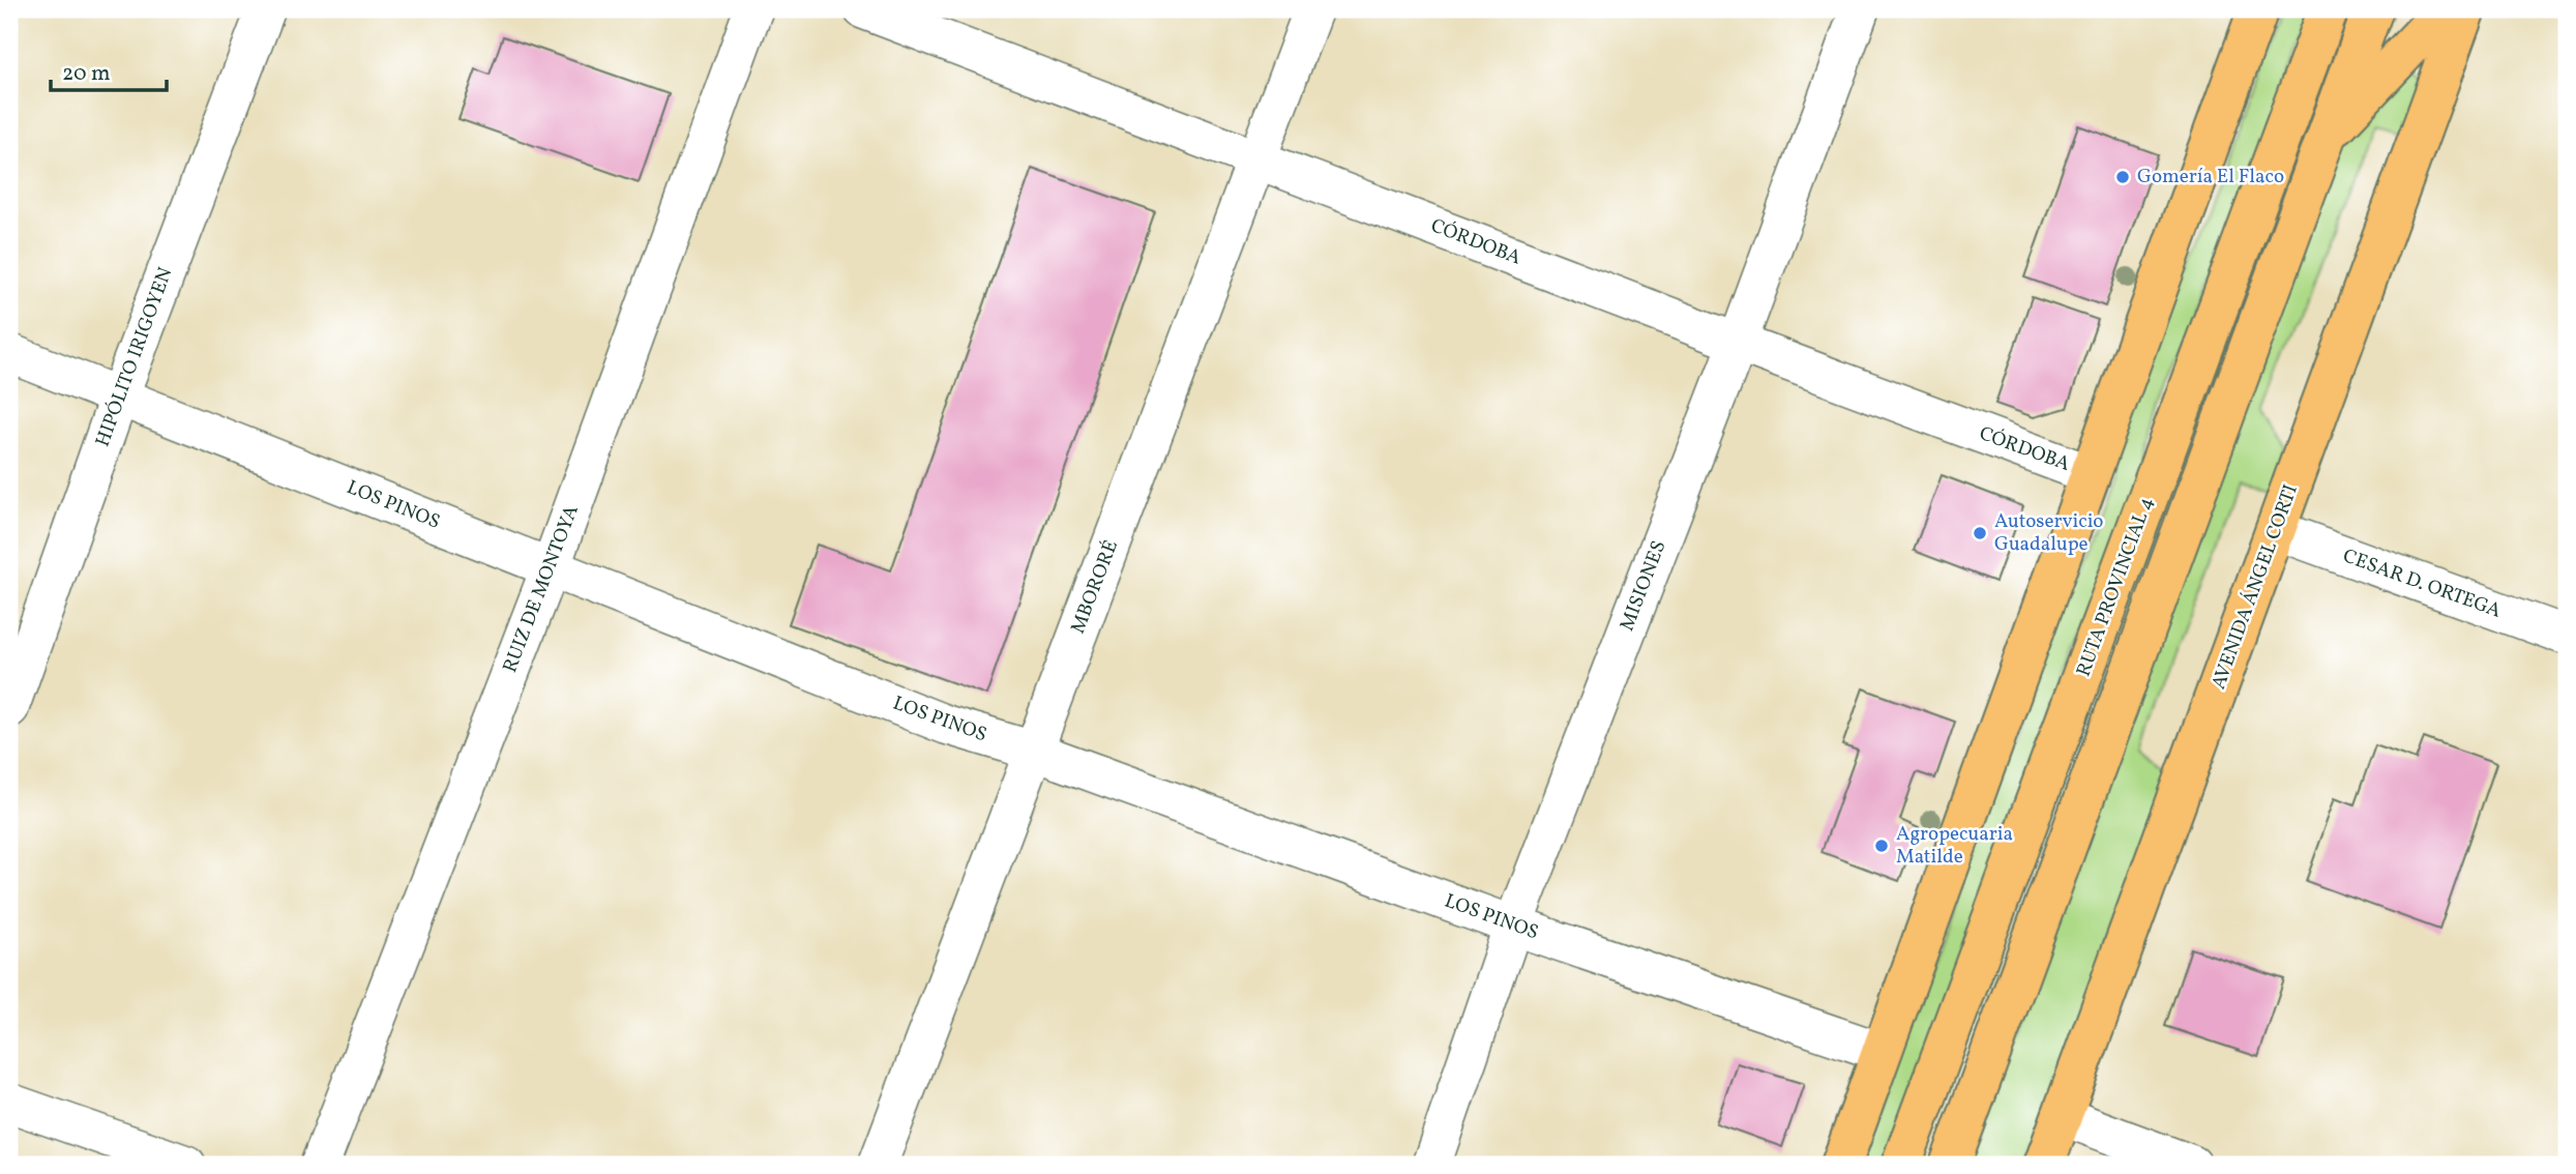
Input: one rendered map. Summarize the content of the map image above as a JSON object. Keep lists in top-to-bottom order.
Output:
{
  "streets": {
    "main road": ["RUTA PROVINCIAL 4", "AVENIDA ÁNGEL CORTI"],
    "street": [
      "CÓRDOBA",
      "HIPÓLITO IRIGOYEN",
      "LOS PINOS",
      "CESAR D. ORTEGA",
      "MISIONES",
      "MBORORÉ",
      "RUIZ DE MONTOYA"
    ]
  },
  "crossings": [
    ["CÓRDOBA", "MISIONES"],
    ["CÓRDOBA", "MBORORÉ"],
    ["HIPÓLITO IRIGOYEN", "LOS PINOS"],
    ["LOS PINOS", "MISIONES"],
    ["LOS PINOS", "MBORORÉ"],
    ["LOS PINOS", "RUIZ DE MONTOYA"],
    ["CESAR D. ORTEGA", "AVENIDA ÁNGEL CORTI"]
  ],
  "places": ["Gomería El Flaco", "Autoservicio Guadalupe", "Agropecuaria Matilde"],
  "scale_bar": "20 m"
}
